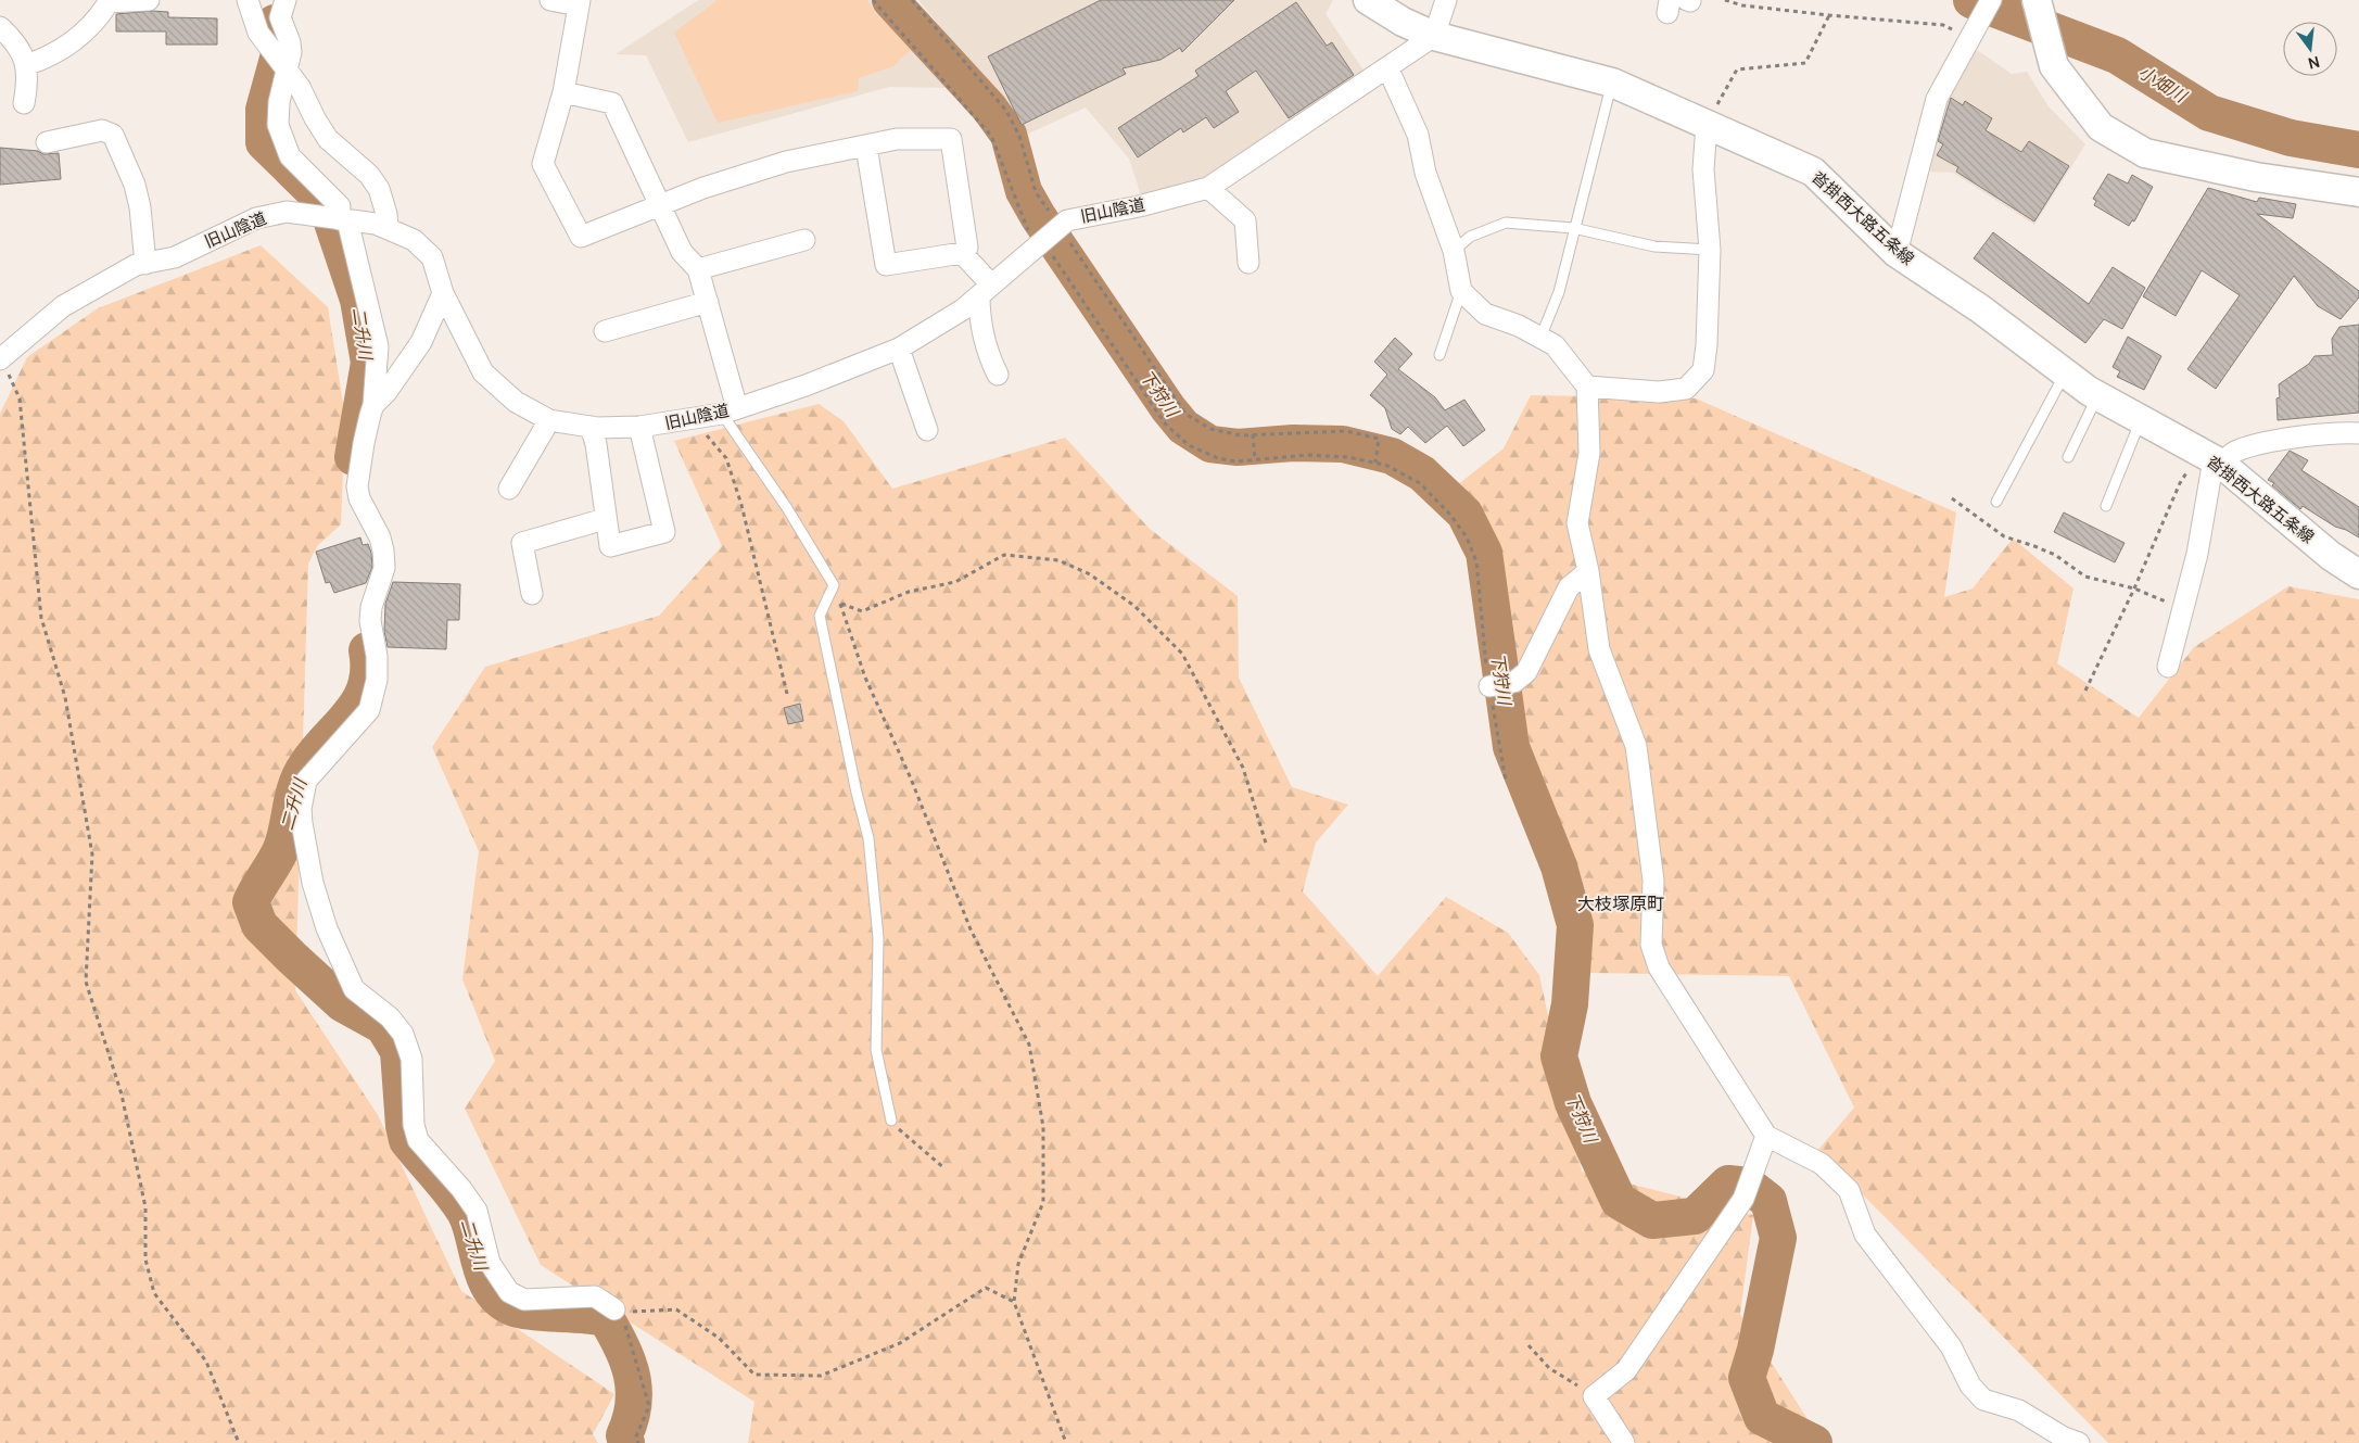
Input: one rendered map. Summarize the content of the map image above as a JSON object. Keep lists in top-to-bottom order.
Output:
{
  "streets": {
    "main road": ["沓掛西大路五条線"],
    "street": ["旧山陰道"]
  },
  "crossings": [
    ["旧山陰道", "沓掛西大路五条線"]
  ],
  "districts": ["大枝塚原町"],
  "water": ["小畑川", "二升川", "下狩川"],
  "north": "bottom"
}
